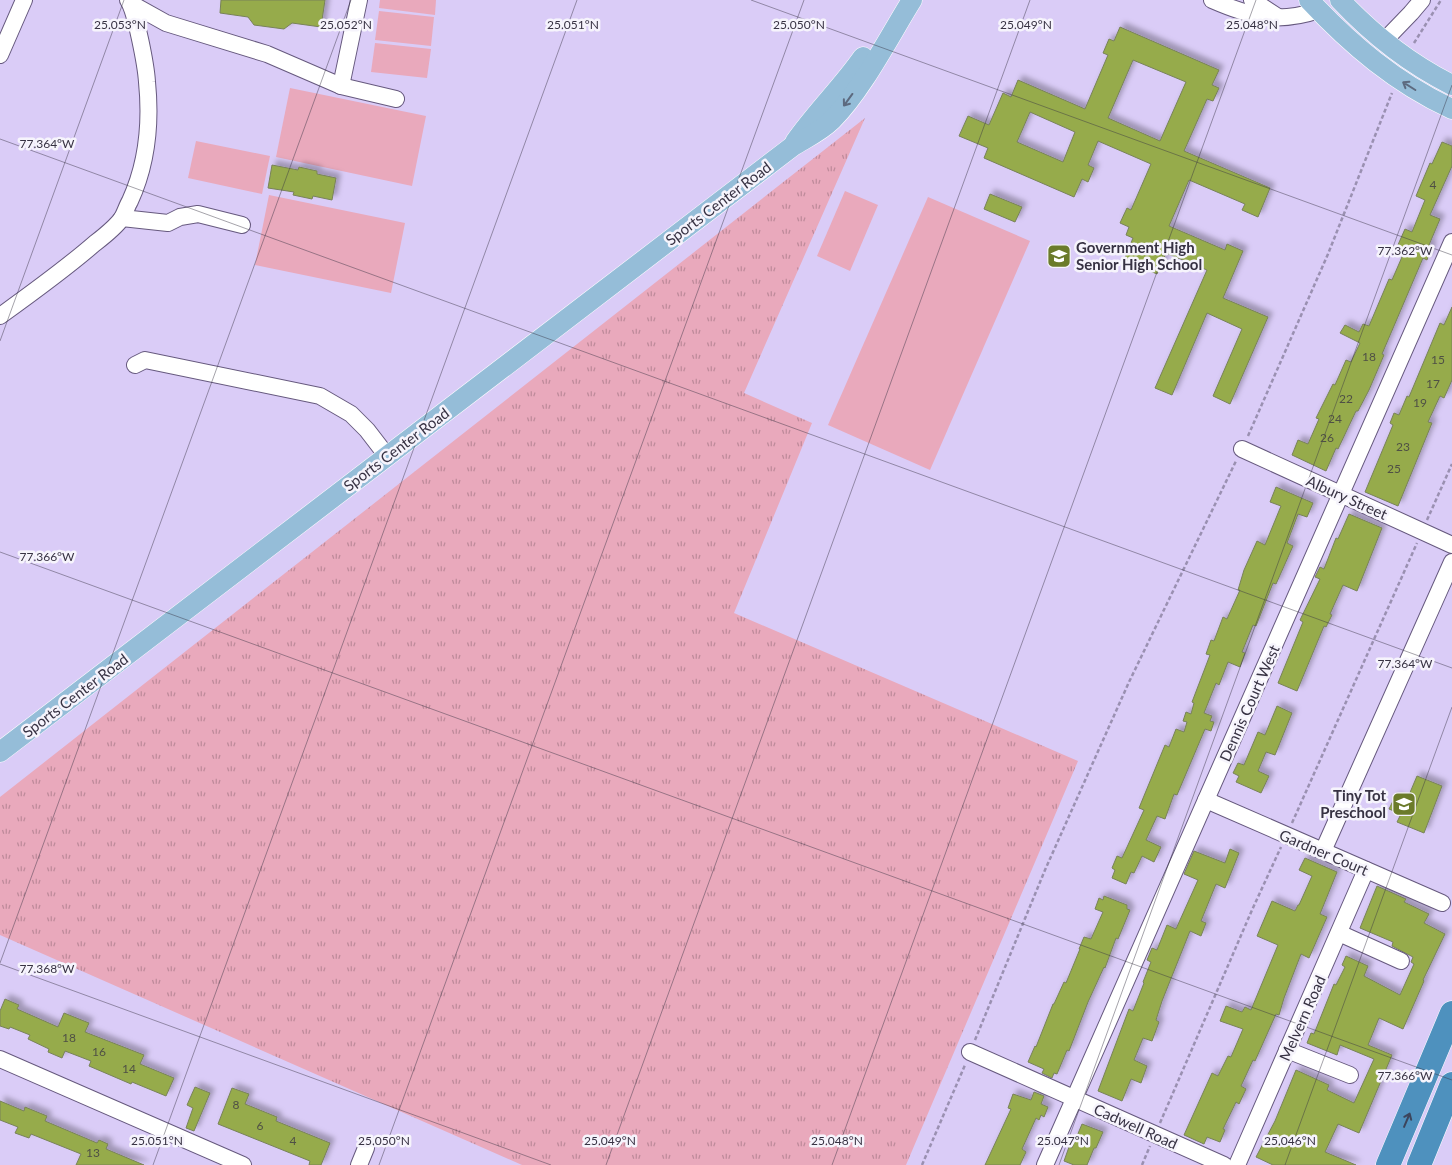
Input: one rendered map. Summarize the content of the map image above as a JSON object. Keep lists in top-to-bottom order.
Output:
{
  "streets": {
    "main road": ["Sports Center Road"],
    "street": [
      "Albury Street",
      "Dennis Court West",
      "Gardner Court",
      "Melvern Road",
      "Cadwell Road"
    ]
  },
  "crossings": [
    ["Albury Street", "Dennis Court West"],
    ["Dennis Court West", "Gardner Court"],
    ["Dennis Court West", "Cadwell Road"],
    ["Gardner Court", "Melvern Road"]
  ],
  "places": {
    "school or university": ["Government High Senior High School", "Tiny Tot Preschool"]
  },
  "house_numbers": [
    "4",
    "18",
    "15",
    "17",
    "22",
    "19",
    "24",
    "26",
    "23",
    "25",
    "18",
    "16",
    "14",
    "8",
    "6",
    "4",
    "13"
  ],
  "coordinates": [
    "25.053°N",
    "25.052°N",
    "25.051°N",
    "25.050°N",
    "25.049°N",
    "25.048°N",
    "77.364°W",
    "77.362°W",
    "77.366°W",
    "77.368°W",
    "25.047°N",
    "25.046°N"
  ]
}
